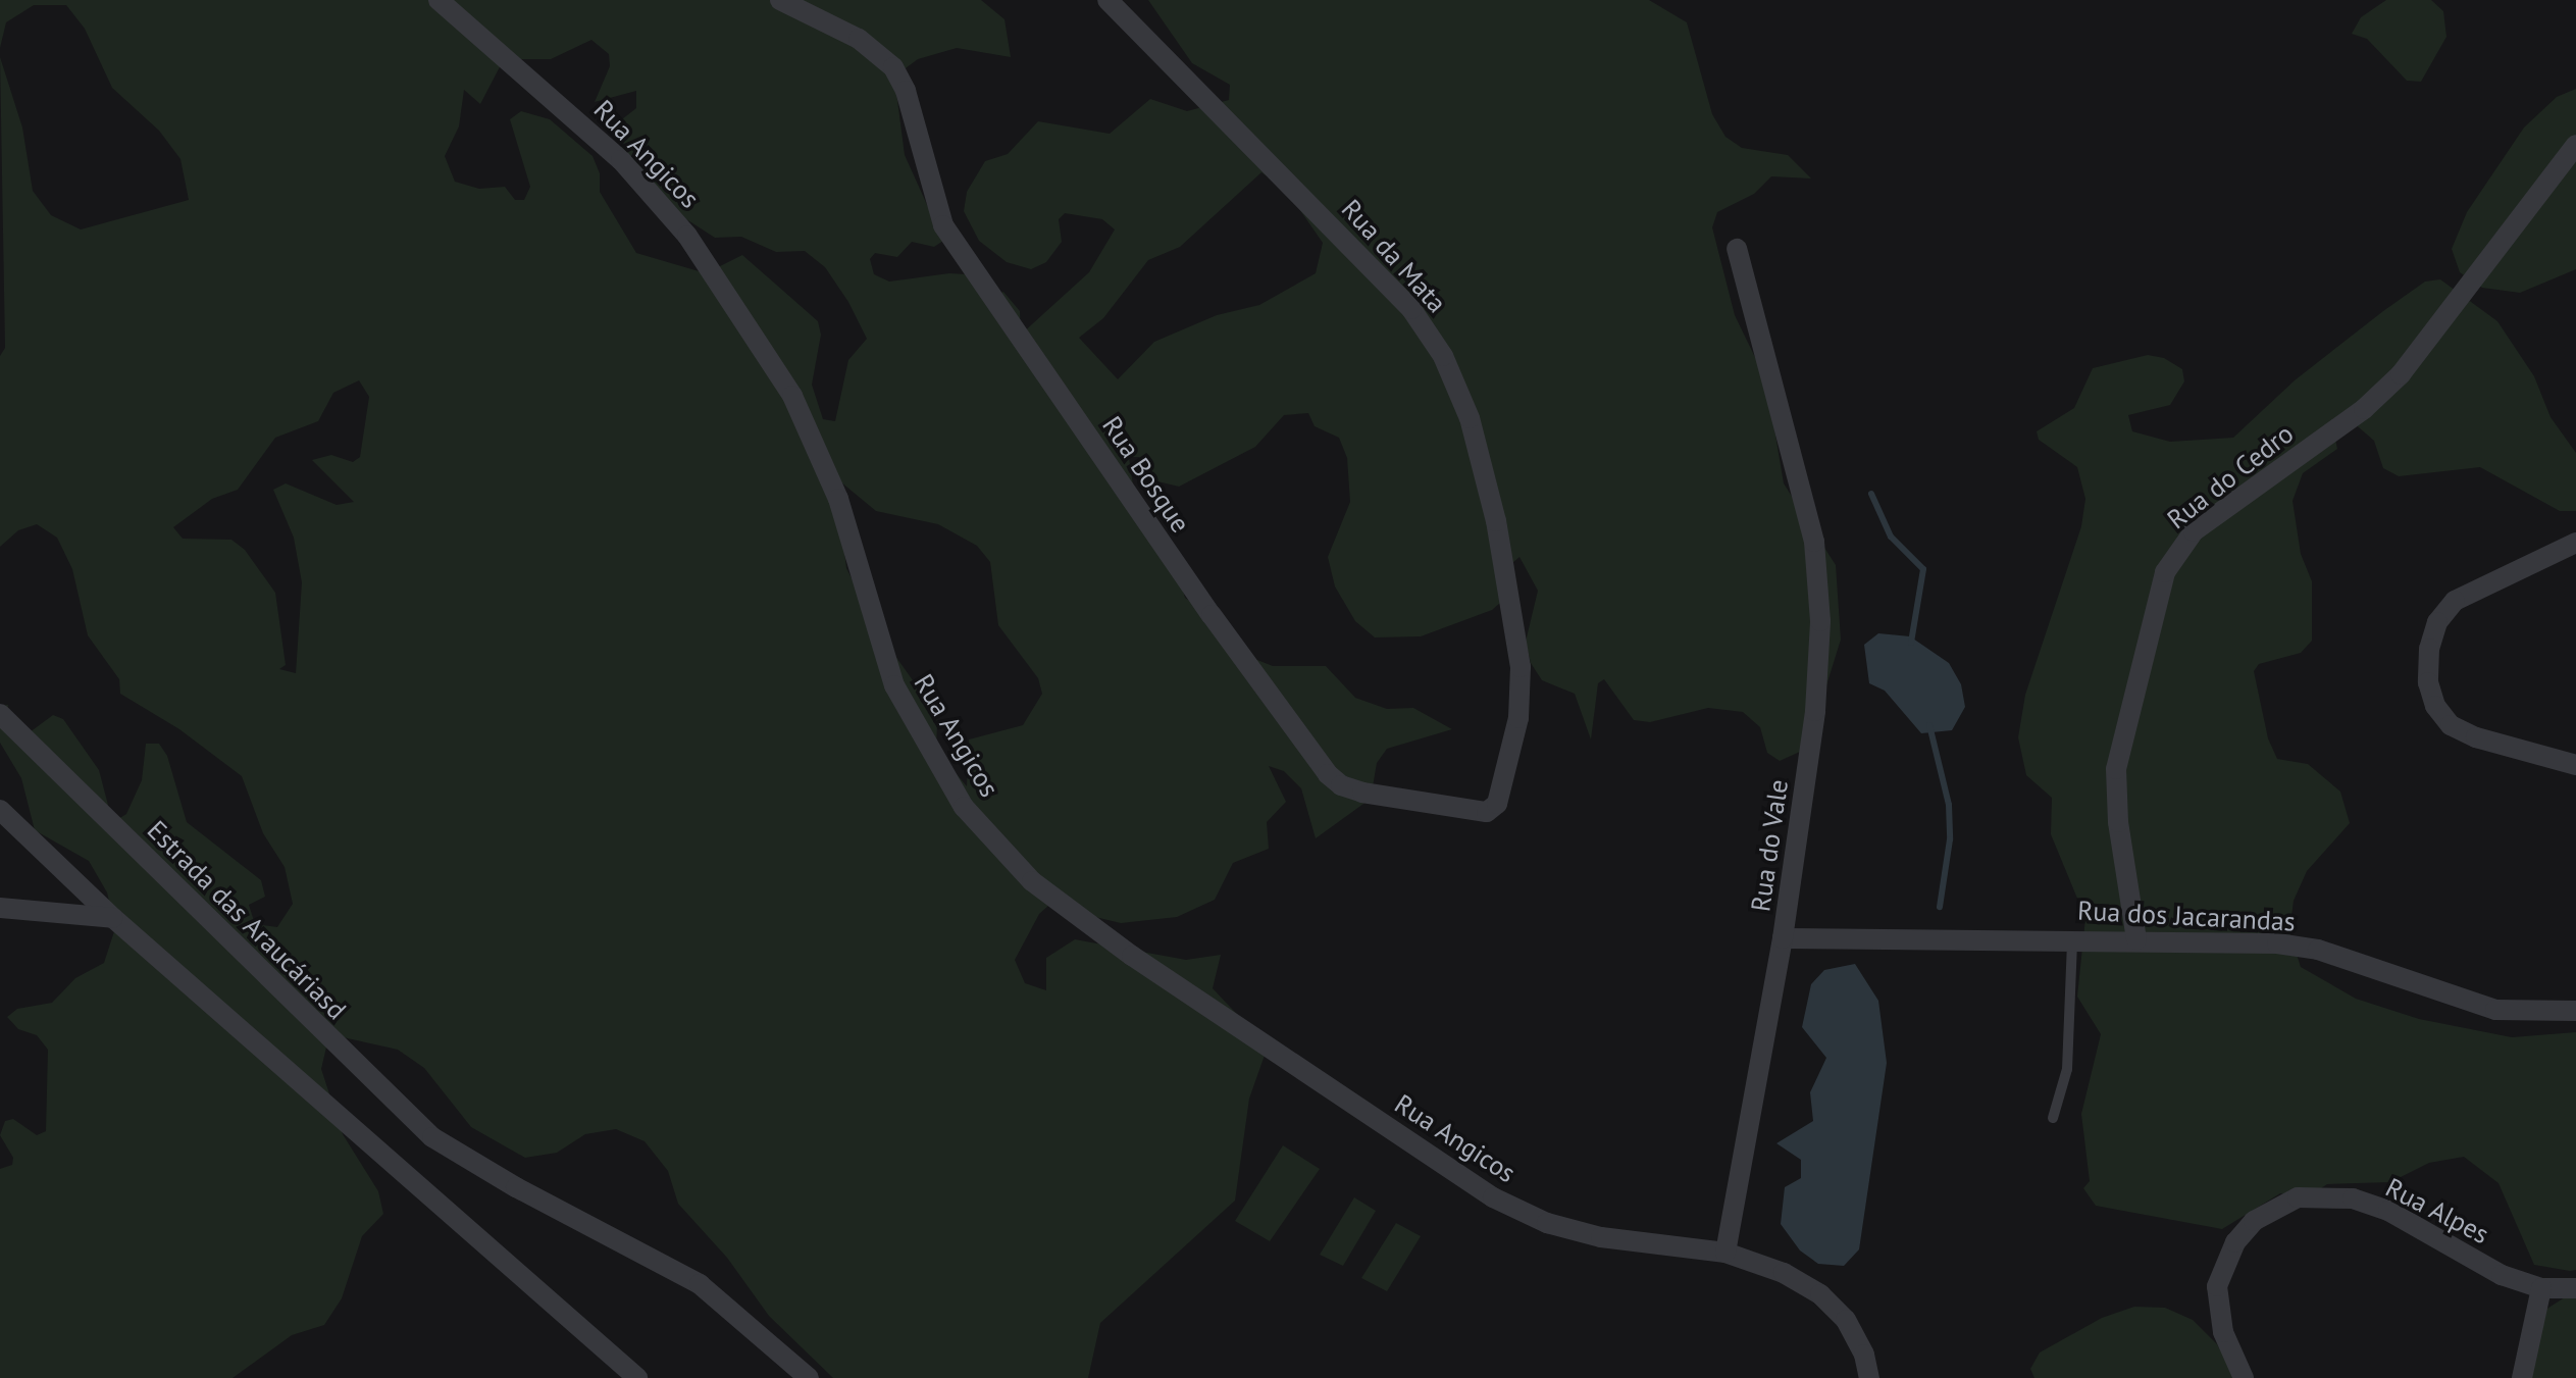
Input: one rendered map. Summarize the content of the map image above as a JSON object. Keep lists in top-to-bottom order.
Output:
{
  "streets": {
    "street": [
      "Rua Angicos",
      "Rua da Mata",
      "Rua Bosque",
      "Rua do Cedro",
      "Rua do Vale",
      "Rua dos Jacarandas",
      "Estrada das Araucáriasd",
      "Rua Alpes"
    ]
  },
  "crossings": [
    ["Rua Angicos", "Rua do Vale"],
    ["Rua da Mata", "Rua Bosque"],
    ["Rua do Cedro", "Rua dos Jacarandas"],
    ["Rua do Vale", "Rua dos Jacarandas"]
  ]
}
